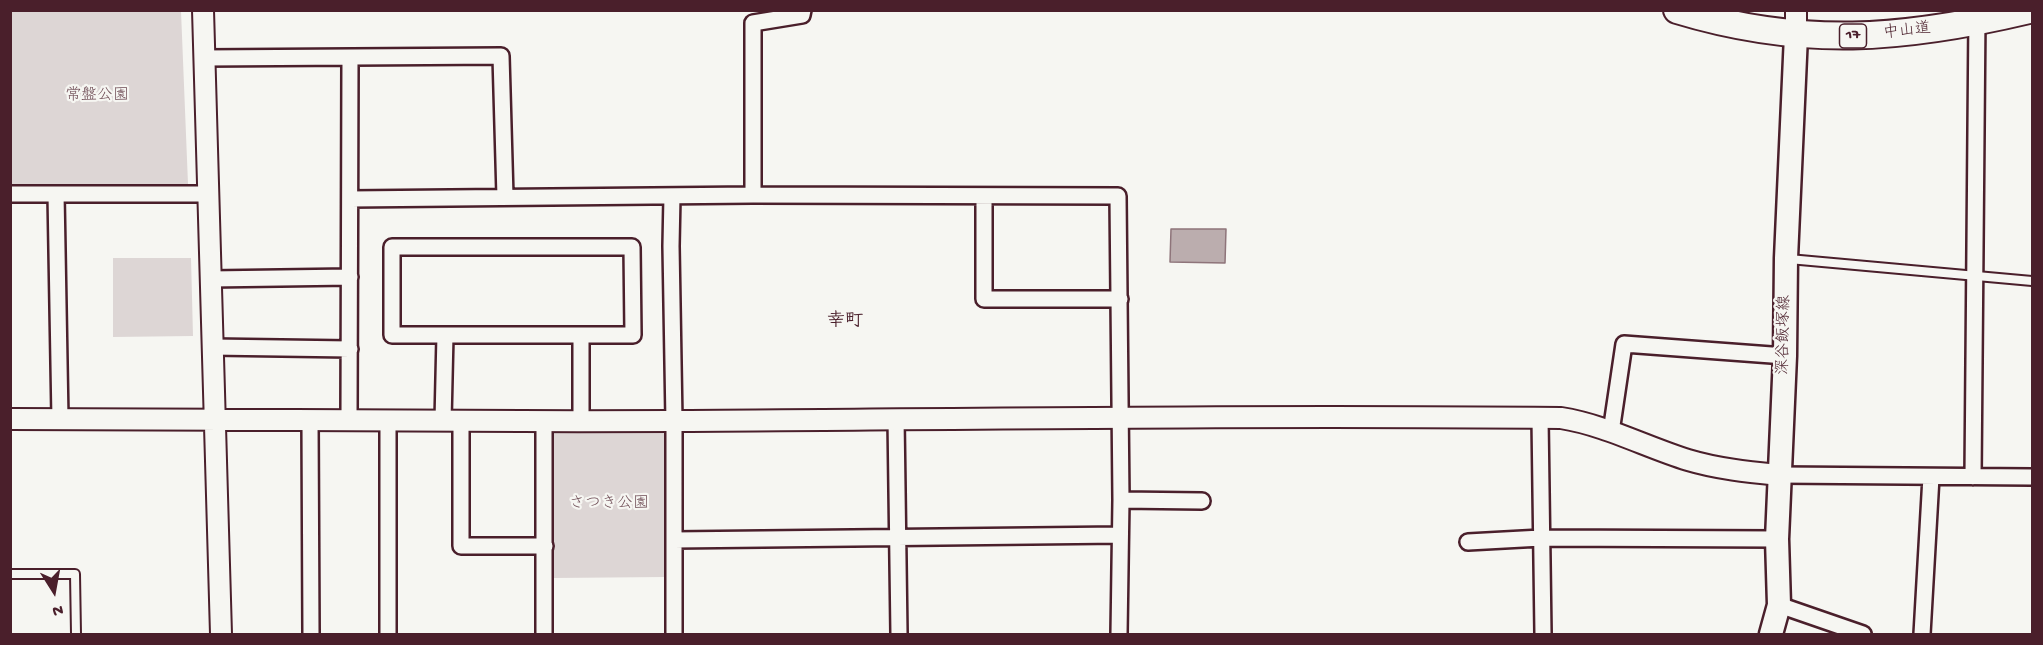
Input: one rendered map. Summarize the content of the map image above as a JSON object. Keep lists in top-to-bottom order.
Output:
{
  "streets": {
    "highway": ["中山道", "17"],
    "main road": ["深谷飯塚線"]
  },
  "crossings": [
    ["中山道", "深谷飯塚線"]
  ],
  "districts": ["幸町"],
  "parks": ["常盤公園", "さつき公園"],
  "north": "bottom"
}
